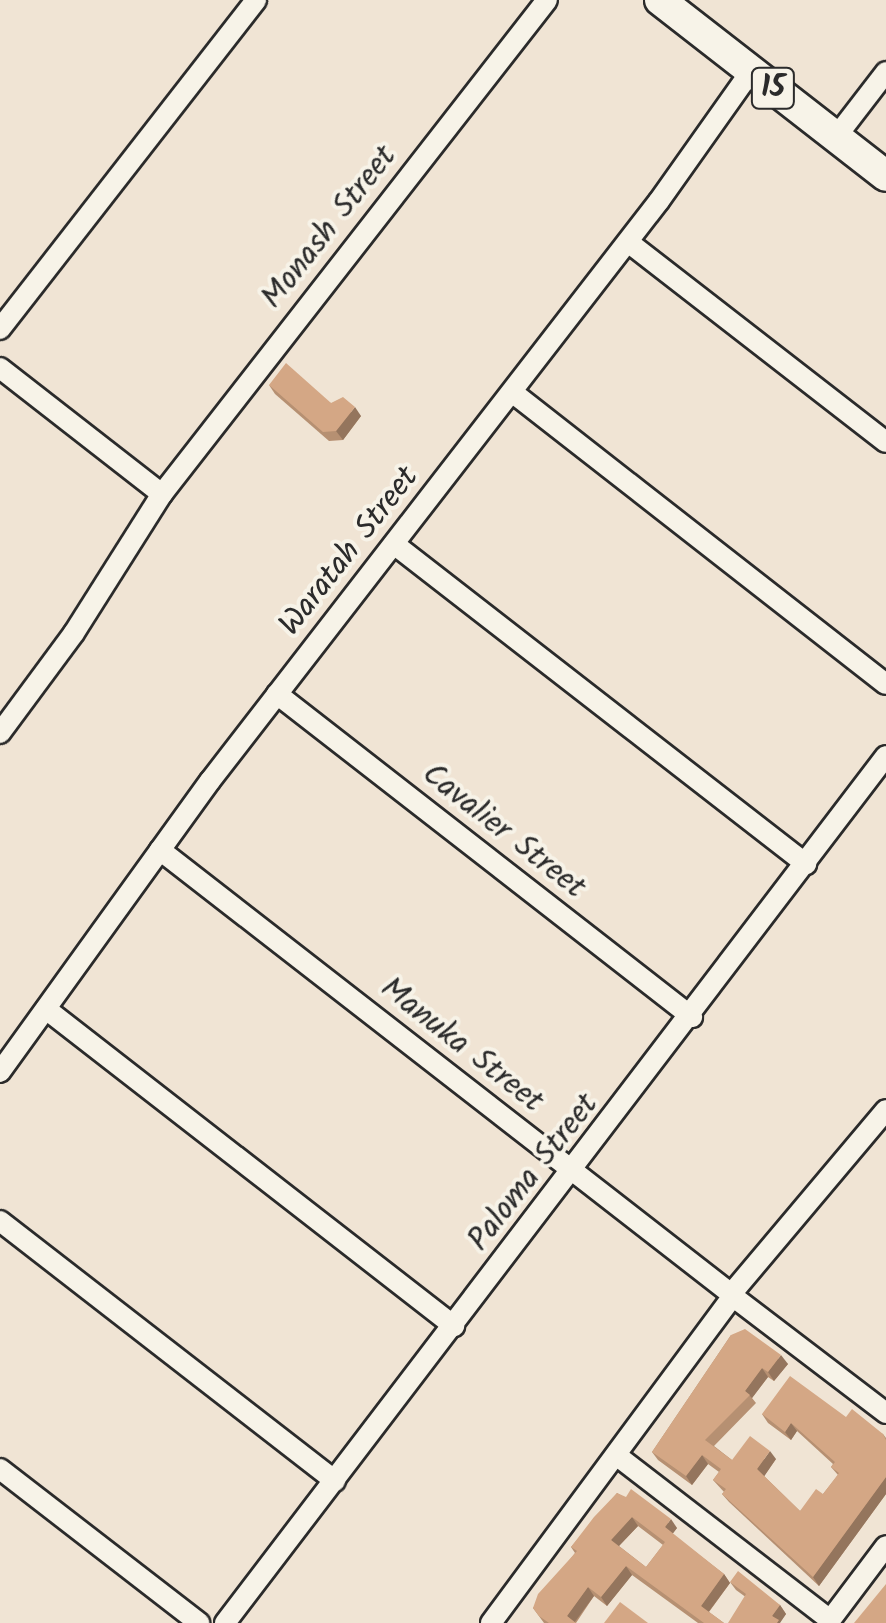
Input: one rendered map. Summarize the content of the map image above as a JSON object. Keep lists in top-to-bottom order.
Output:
{
  "streets": {
    "highway": ["15"],
    "street": [
      "Monash Street",
      "Waratah Street",
      "Cavalier Street",
      "Manuka Street",
      "Paloma Street"
    ]
  },
  "crossings": [
    ["15", "Waratah Street"],
    ["Waratah Street", "Cavalier Street"],
    ["Waratah Street", "Manuka Street"],
    ["Cavalier Street", "Paloma Street"],
    ["Manuka Street", "Paloma Street"]
  ]
}
